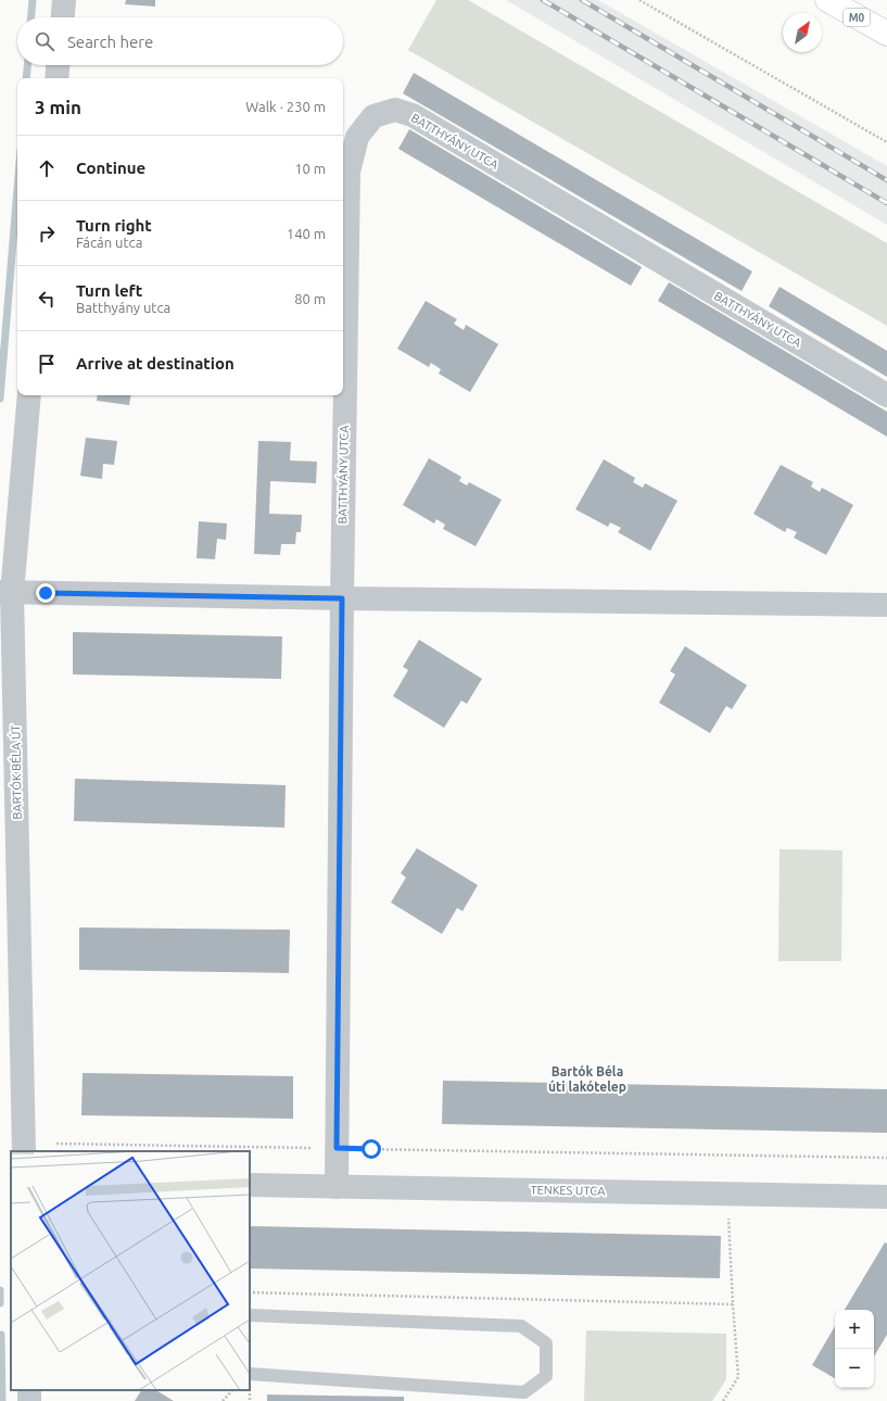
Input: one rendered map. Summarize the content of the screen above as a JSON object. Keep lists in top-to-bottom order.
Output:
{
  "streets": {
    "highway": ["M0"],
    "street": ["BATTHYÁNY UTCA", "BARTÓK BÉLA ÚT", "TENKES UTCA"]
  },
  "crossings": [
    ["BATTHYÁNY UTCA", "TENKES UTCA"]
  ],
  "districts": ["Bartók Béla úti lakótelep"],
  "north": "top right",
  "page": {
    "search": "Search here",
    "heading": ["3 min", "Walk · 230 m"],
    "list": [
      ["Continue", "10 m"],
      ["Turn right", "Fácán utca", "140 m"],
      ["Turn left", "Batthyány utca", "80 m"],
      "Arrive at destination"
    ],
    "map_buttons": ["+", "−"]
  }
}
